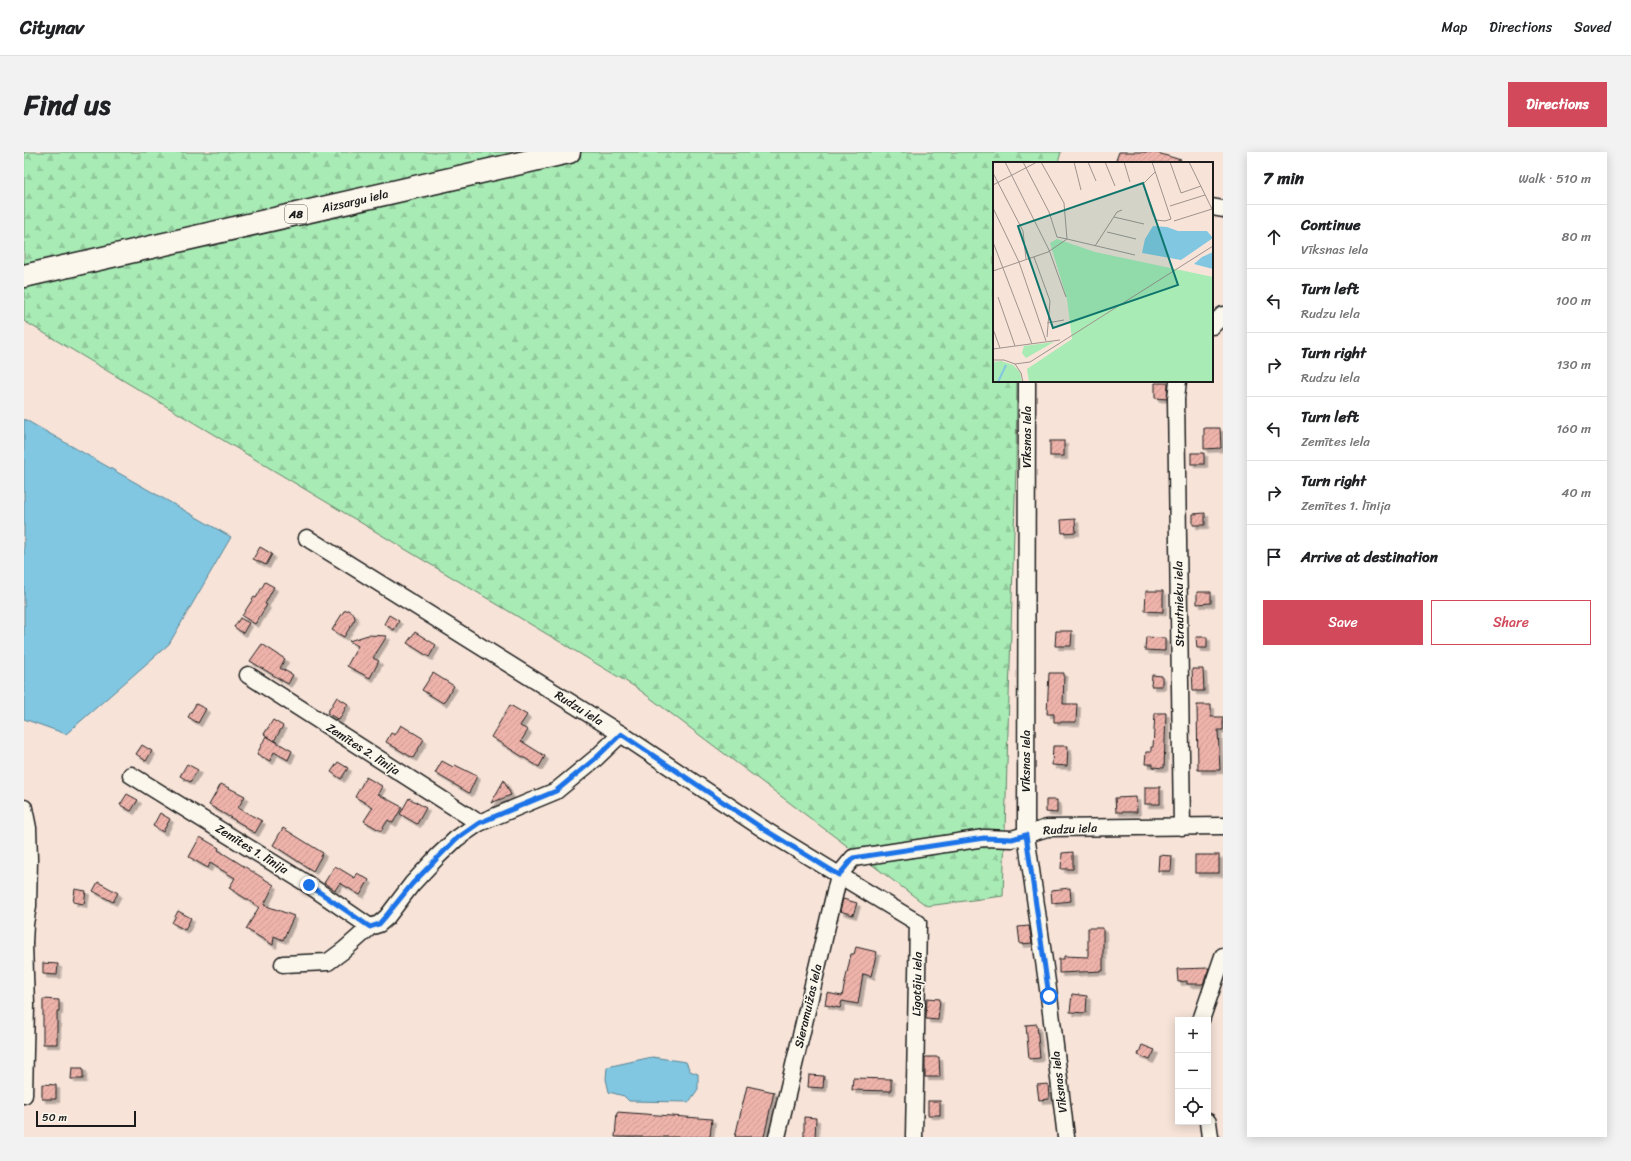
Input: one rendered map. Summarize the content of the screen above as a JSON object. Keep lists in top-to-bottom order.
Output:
{
  "streets": {
    "highway": ["Aizsargu iela", "A8"],
    "street": [
      "Vīksnas iela",
      "Strautnieku iela",
      "Rudzu iela",
      "Zemītes 2. līnija",
      "Zemītes 1. līnija",
      "Līgotāju iela",
      "Sieramuižas iela"
    ]
  },
  "crossings": [
    ["Vīksnas iela", "Rudzu iela"],
    ["Strautnieku iela", "Rudzu iela"],
    ["Rudzu iela", "Līgotāju iela"],
    ["Rudzu iela", "Sieramuižas iela"],
    ["Līgotāju iela", "Sieramuižas iela"]
  ],
  "scale_bar": "50 m",
  "page": {
    "header": "Citynav",
    "nav": ["Map", "Directions", "Saved"],
    "title": "Find us",
    "buttons": [
      "Directions",
      ["Save", "Share"]
    ],
    "heading": ["7 min", "Walk · 510 m"],
    "list": [
      ["Continue", "Vīksnas iela", "80 m"],
      ["Turn left", "Rudzu iela", "100 m"],
      ["Turn right", "Rudzu iela", "130 m"],
      ["Turn left", "Zemītes iela", "160 m"],
      ["Turn right", "Zemītes 1. līnija", "40 m"],
      "Arrive at destination"
    ],
    "map_buttons": ["+", "−"],
    "scale": "50 m"
  }
}
